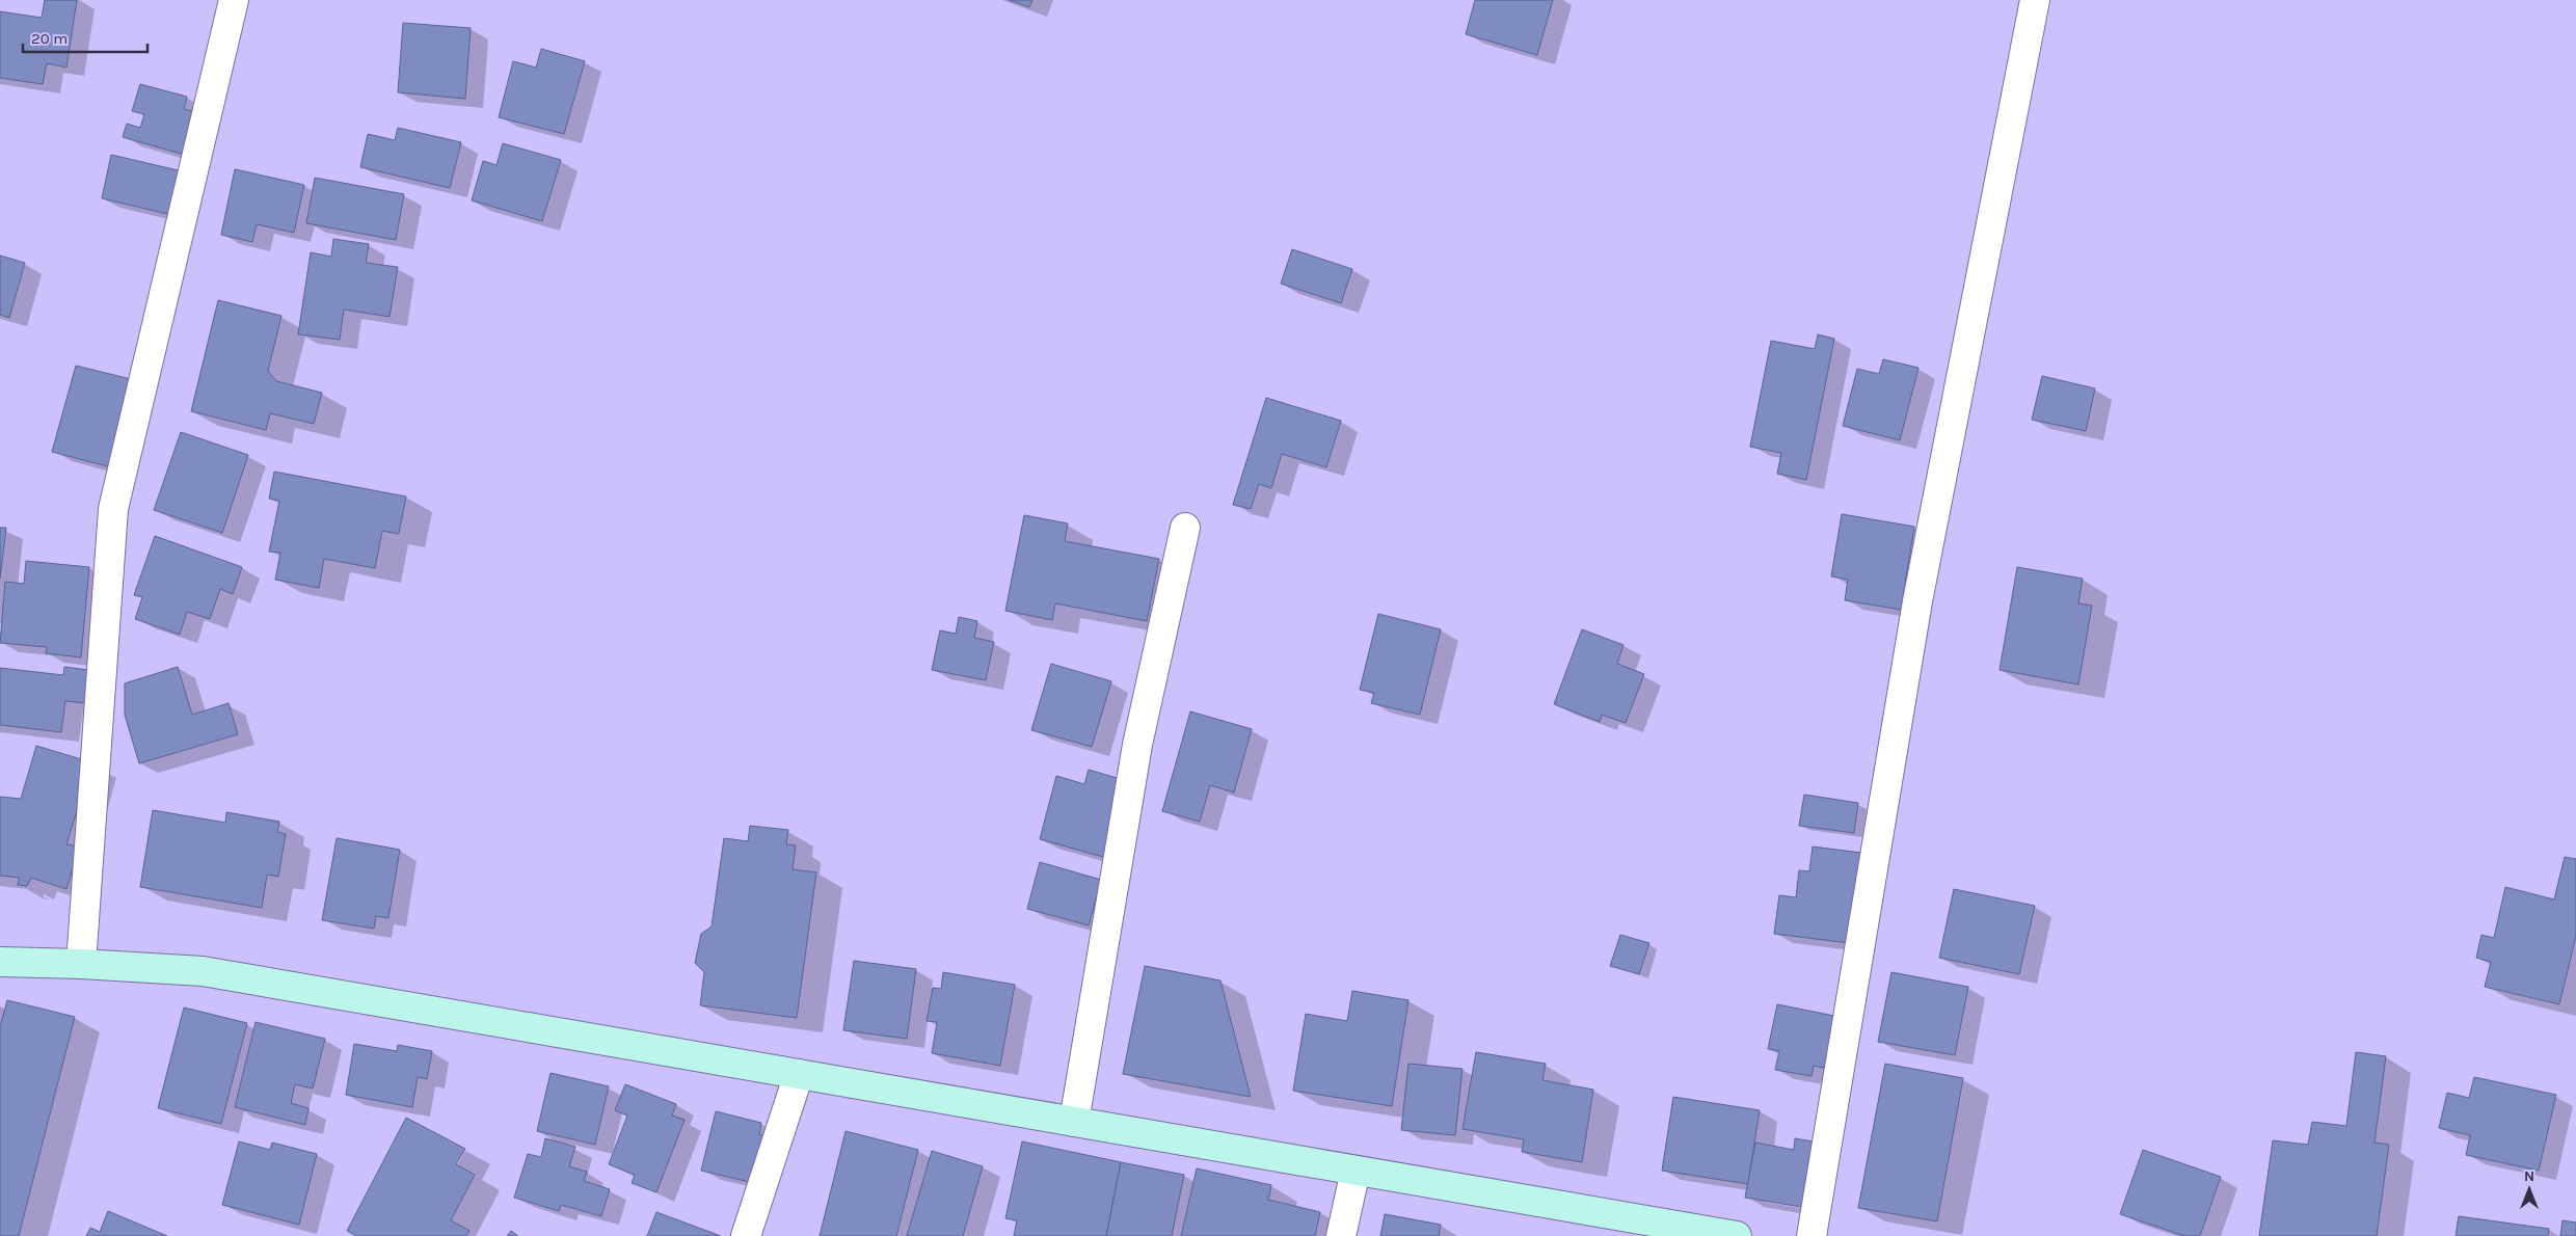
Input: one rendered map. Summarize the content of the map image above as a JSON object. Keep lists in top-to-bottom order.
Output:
{
  "scale_bar": "20 m",
  "north": "top"
}
